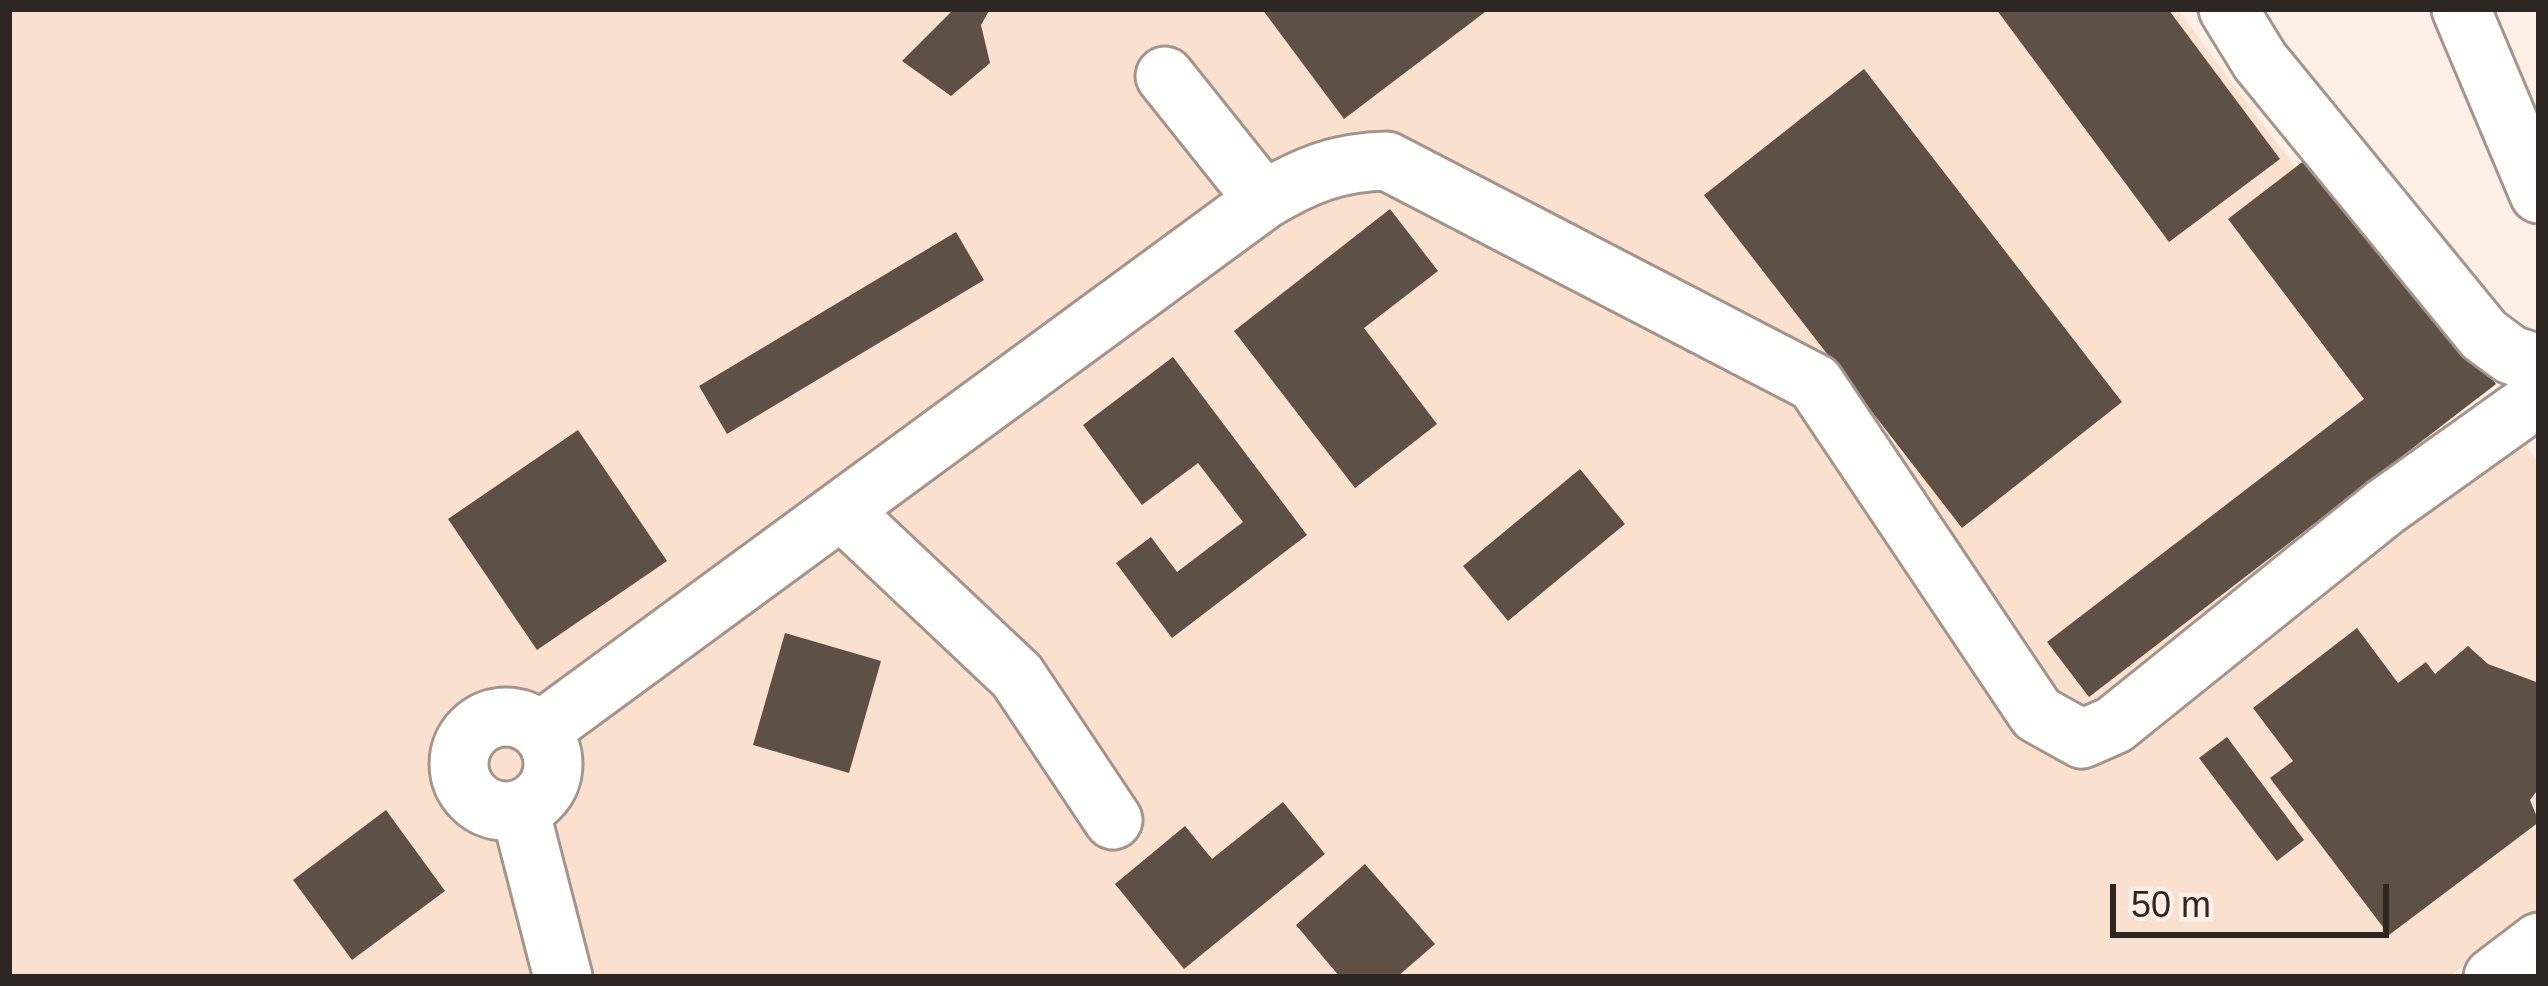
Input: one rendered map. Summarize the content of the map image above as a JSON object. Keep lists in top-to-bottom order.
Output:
{
  "scale_bar": "50 m"
}
